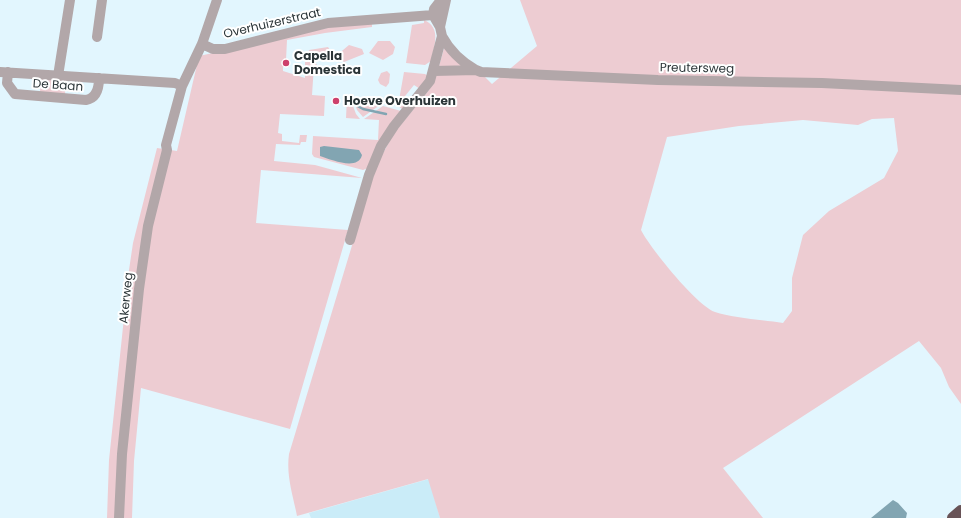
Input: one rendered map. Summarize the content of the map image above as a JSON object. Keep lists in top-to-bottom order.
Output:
{
  "streets": {
    "street": [
      "Overhuizerstraat",
      "Preutersweg",
      "De Baan",
      "Akerweg"
    ]
  },
  "crossings": [
    ["Overhuizerstraat", "Akerweg"],
    ["De Baan", "Akerweg"]
  ],
  "places": ["Capella Domestica", "Hoeve Overhuizen"]
}
